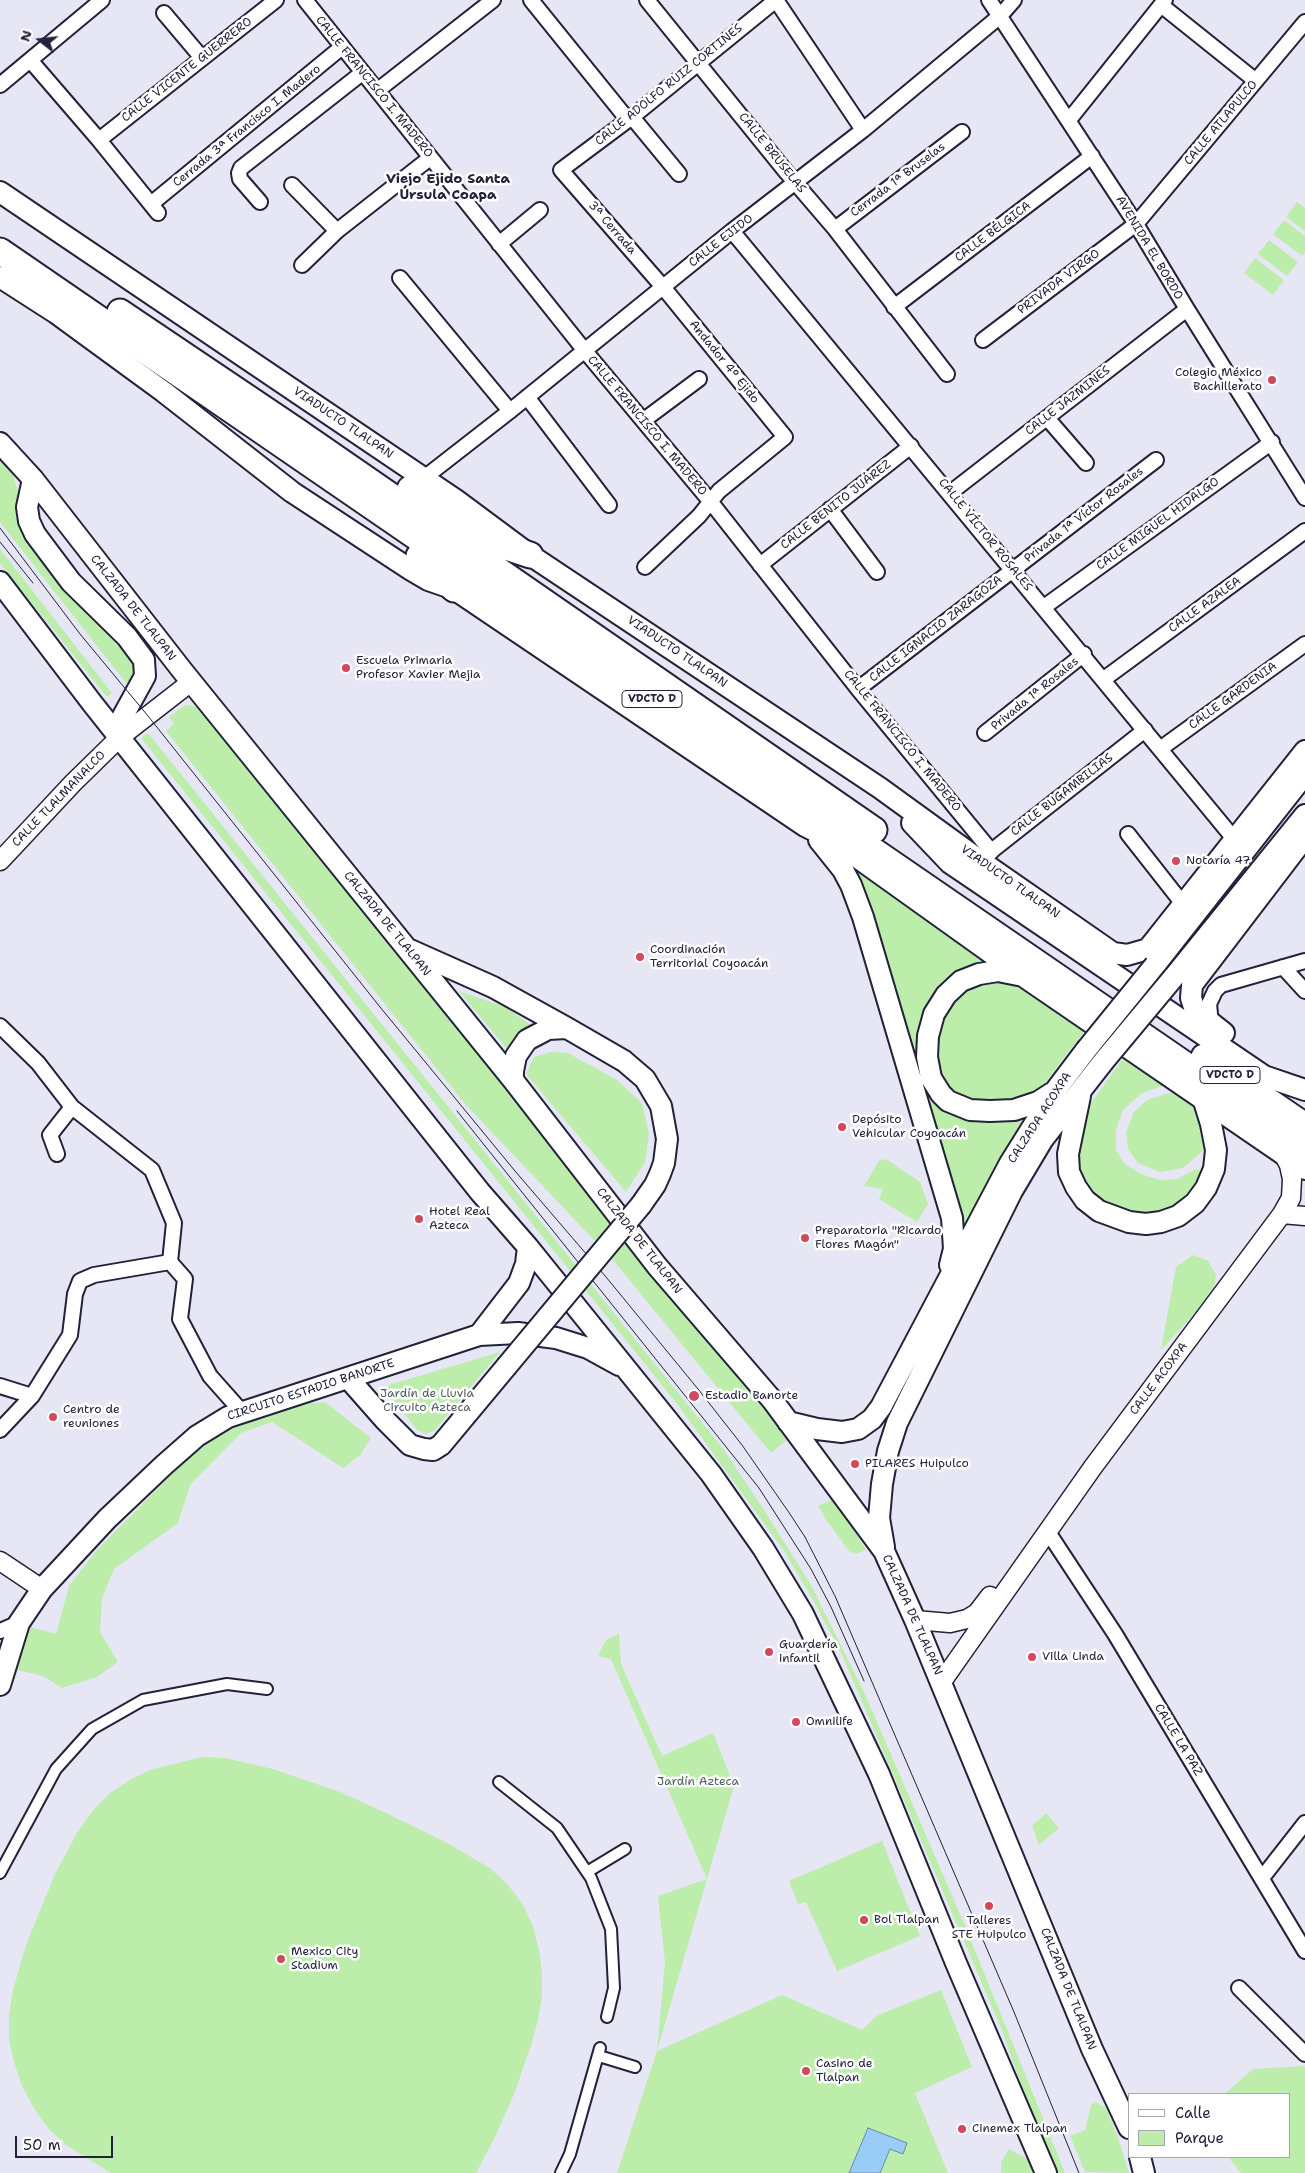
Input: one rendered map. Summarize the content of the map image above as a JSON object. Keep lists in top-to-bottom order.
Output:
{
  "streets": {
    "highway": ["VDCTO D"],
    "main road": [
      "VIADUCTO TLALPAN",
      "CALZADA DE TLALPAN",
      "CALZADA ACOXPA",
      "CIRCUITO ESTADIO BANORTE"
    ],
    "street": [
      "CALLE VICENTE GUERRERO",
      "CALLE ADOLFO RUIZ CORTINES",
      "CALLE FRANCISCO I. MADERO",
      "CALLE ATLAPULCO",
      "Cerrada 3ª Francisco I. Madero",
      "CALLE BRUSELAS",
      "Cerrada 1ª Bruselas",
      "3ª Cerrada",
      "CALLE BÉLGICA",
      "CALLE EJIDO",
      "AVENIDA EL BORDO",
      "PRIVADA VIRGO",
      "Andador 4º Ejido",
      "CALLE JAZMINES",
      "CALLE BENITO JUÁREZ",
      "Privada 1ª Víctor Rosales",
      "CALLE MIGUEL HIDALGO",
      "CALLE VÍCTOR ROSALES",
      "CALLE AZALEA",
      "CALLE IGNACIO ZARAGOZA",
      "Privada 1ª Rosales",
      "CALLE GARDENIA",
      "CALLE BUGAMBILIAS",
      "CALLE TLALMANALCO",
      "CALLE ACOXPA",
      "CALLE LA PAZ"
    ]
  },
  "crossings": [
    ["CALLE VICENTE GUERRERO", "Cerrada 3ª Francisco I. Madero"],
    ["CALLE ADOLFO RUIZ CORTINES", "CALLE BRUSELAS"],
    ["CALLE ADOLFO RUIZ CORTINES", "3ª Cerrada"],
    ["CALLE FRANCISCO I. MADERO", "Cerrada 3ª Francisco I. Madero"],
    ["CALLE FRANCISCO I. MADERO", "CALLE EJIDO"],
    ["CALLE FRANCISCO I. MADERO", "Andador 4º Ejido"],
    ["CALLE FRANCISCO I. MADERO", "VIADUCTO TLALPAN"],
    ["CALLE FRANCISCO I. MADERO", "CALLE BENITO JUÁREZ"],
    ["CALLE FRANCISCO I. MADERO", "CALLE IGNACIO ZARAGOZA"],
    ["CALLE FRANCISCO I. MADERO", "CALLE BUGAMBILIAS"],
    ["CALLE ATLAPULCO", "AVENIDA EL BORDO"],
    ["CALLE ATLAPULCO", "PRIVADA VIRGO"],
    ["CALLE BRUSELAS", "Cerrada 1ª Bruselas"],
    ["CALLE BRUSELAS", "CALLE BÉLGICA"],
    ["CALLE BRUSELAS", "CALLE EJIDO"],
    ["3ª Cerrada", "CALLE EJIDO"],
    ["3ª Cerrada", "Andador 4º Ejido"],
    ["CALLE BÉLGICA", "AVENIDA EL BORDO"],
    ["CALLE EJIDO", "AVENIDA EL BORDO"],
    ["CALLE EJIDO", "Andador 4º Ejido"],
    ["CALLE EJIDO", "VIADUCTO TLALPAN"],
    ["CALLE EJIDO", "CALLE VÍCTOR ROSALES"],
    ["AVENIDA EL BORDO", "PRIVADA VIRGO"],
    ["AVENIDA EL BORDO", "CALLE JAZMINES"],
    ["AVENIDA EL BORDO", "CALLE MIGUEL HIDALGO"],
    ["CALLE JAZMINES", "CALLE VÍCTOR ROSALES"],
    ["VIADUCTO TLALPAN", "CALLE VÍCTOR ROSALES"],
    ["VIADUCTO TLALPAN", "CALLE BUGAMBILIAS"],
    ["CALLE BENITO JUÁREZ", "CALLE VÍCTOR ROSALES"],
    ["Privada 1ª Víctor Rosales", "CALLE VÍCTOR ROSALES"],
    ["Privada 1ª Víctor Rosales", "CALLE IGNACIO ZARAGOZA"],
    ["CALLE MIGUEL HIDALGO", "CALLE VÍCTOR ROSALES"],
    ["CALLE VÍCTOR ROSALES", "CALLE AZALEA"],
    ["CALLE VÍCTOR ROSALES", "CALLE IGNACIO ZARAGOZA"],
    ["CALLE VÍCTOR ROSALES", "Privada 1ª Rosales"],
    ["CALLE VÍCTOR ROSALES", "CALLE GARDENIA"],
    ["CALLE VÍCTOR ROSALES", "CALLE BUGAMBILIAS"],
    ["CALZADA DE TLALPAN", "CALLE TLALMANALCO"],
    ["CALZADA DE TLALPAN", "CALZADA ACOXPA"],
    ["CALZADA DE TLALPAN", "CALLE ACOXPA"],
    ["VDCTO D", "CALLE ACOXPA"],
    ["CALLE ACOXPA", "CALLE LA PAZ"]
  ],
  "districts": ["Viejo Ejido Santa Úrsula Coapa"],
  "parks": ["Jardín de Lluvia Circuito Azteca", "Jardín Azteca"],
  "places": [
    "Colegio México Bachillerato",
    "Escuela Primaria Profesor Xavier Mejia",
    "Notaría 47",
    "Coordinación Territorial Coyoacán",
    "Depósito Vehicular Coyoacán",
    "Hotel Real Azteca",
    "Preparatoria \"Ricardo Flores Magón\"",
    "Estadio Banorte",
    "Centro de reuniones",
    "PILARES Huipulco",
    "Guardería infantil",
    "Villa Linda",
    "Omnilife",
    "Talleres STE Huipulco",
    "Bol Tlalpan",
    "Mexico City Stadium",
    "Casino de Tlalpan",
    "Cinemex Tlalpan"
  ],
  "legend": ["Calle", "Parque"],
  "scale_bar": "50 m",
  "north": "left"
}
